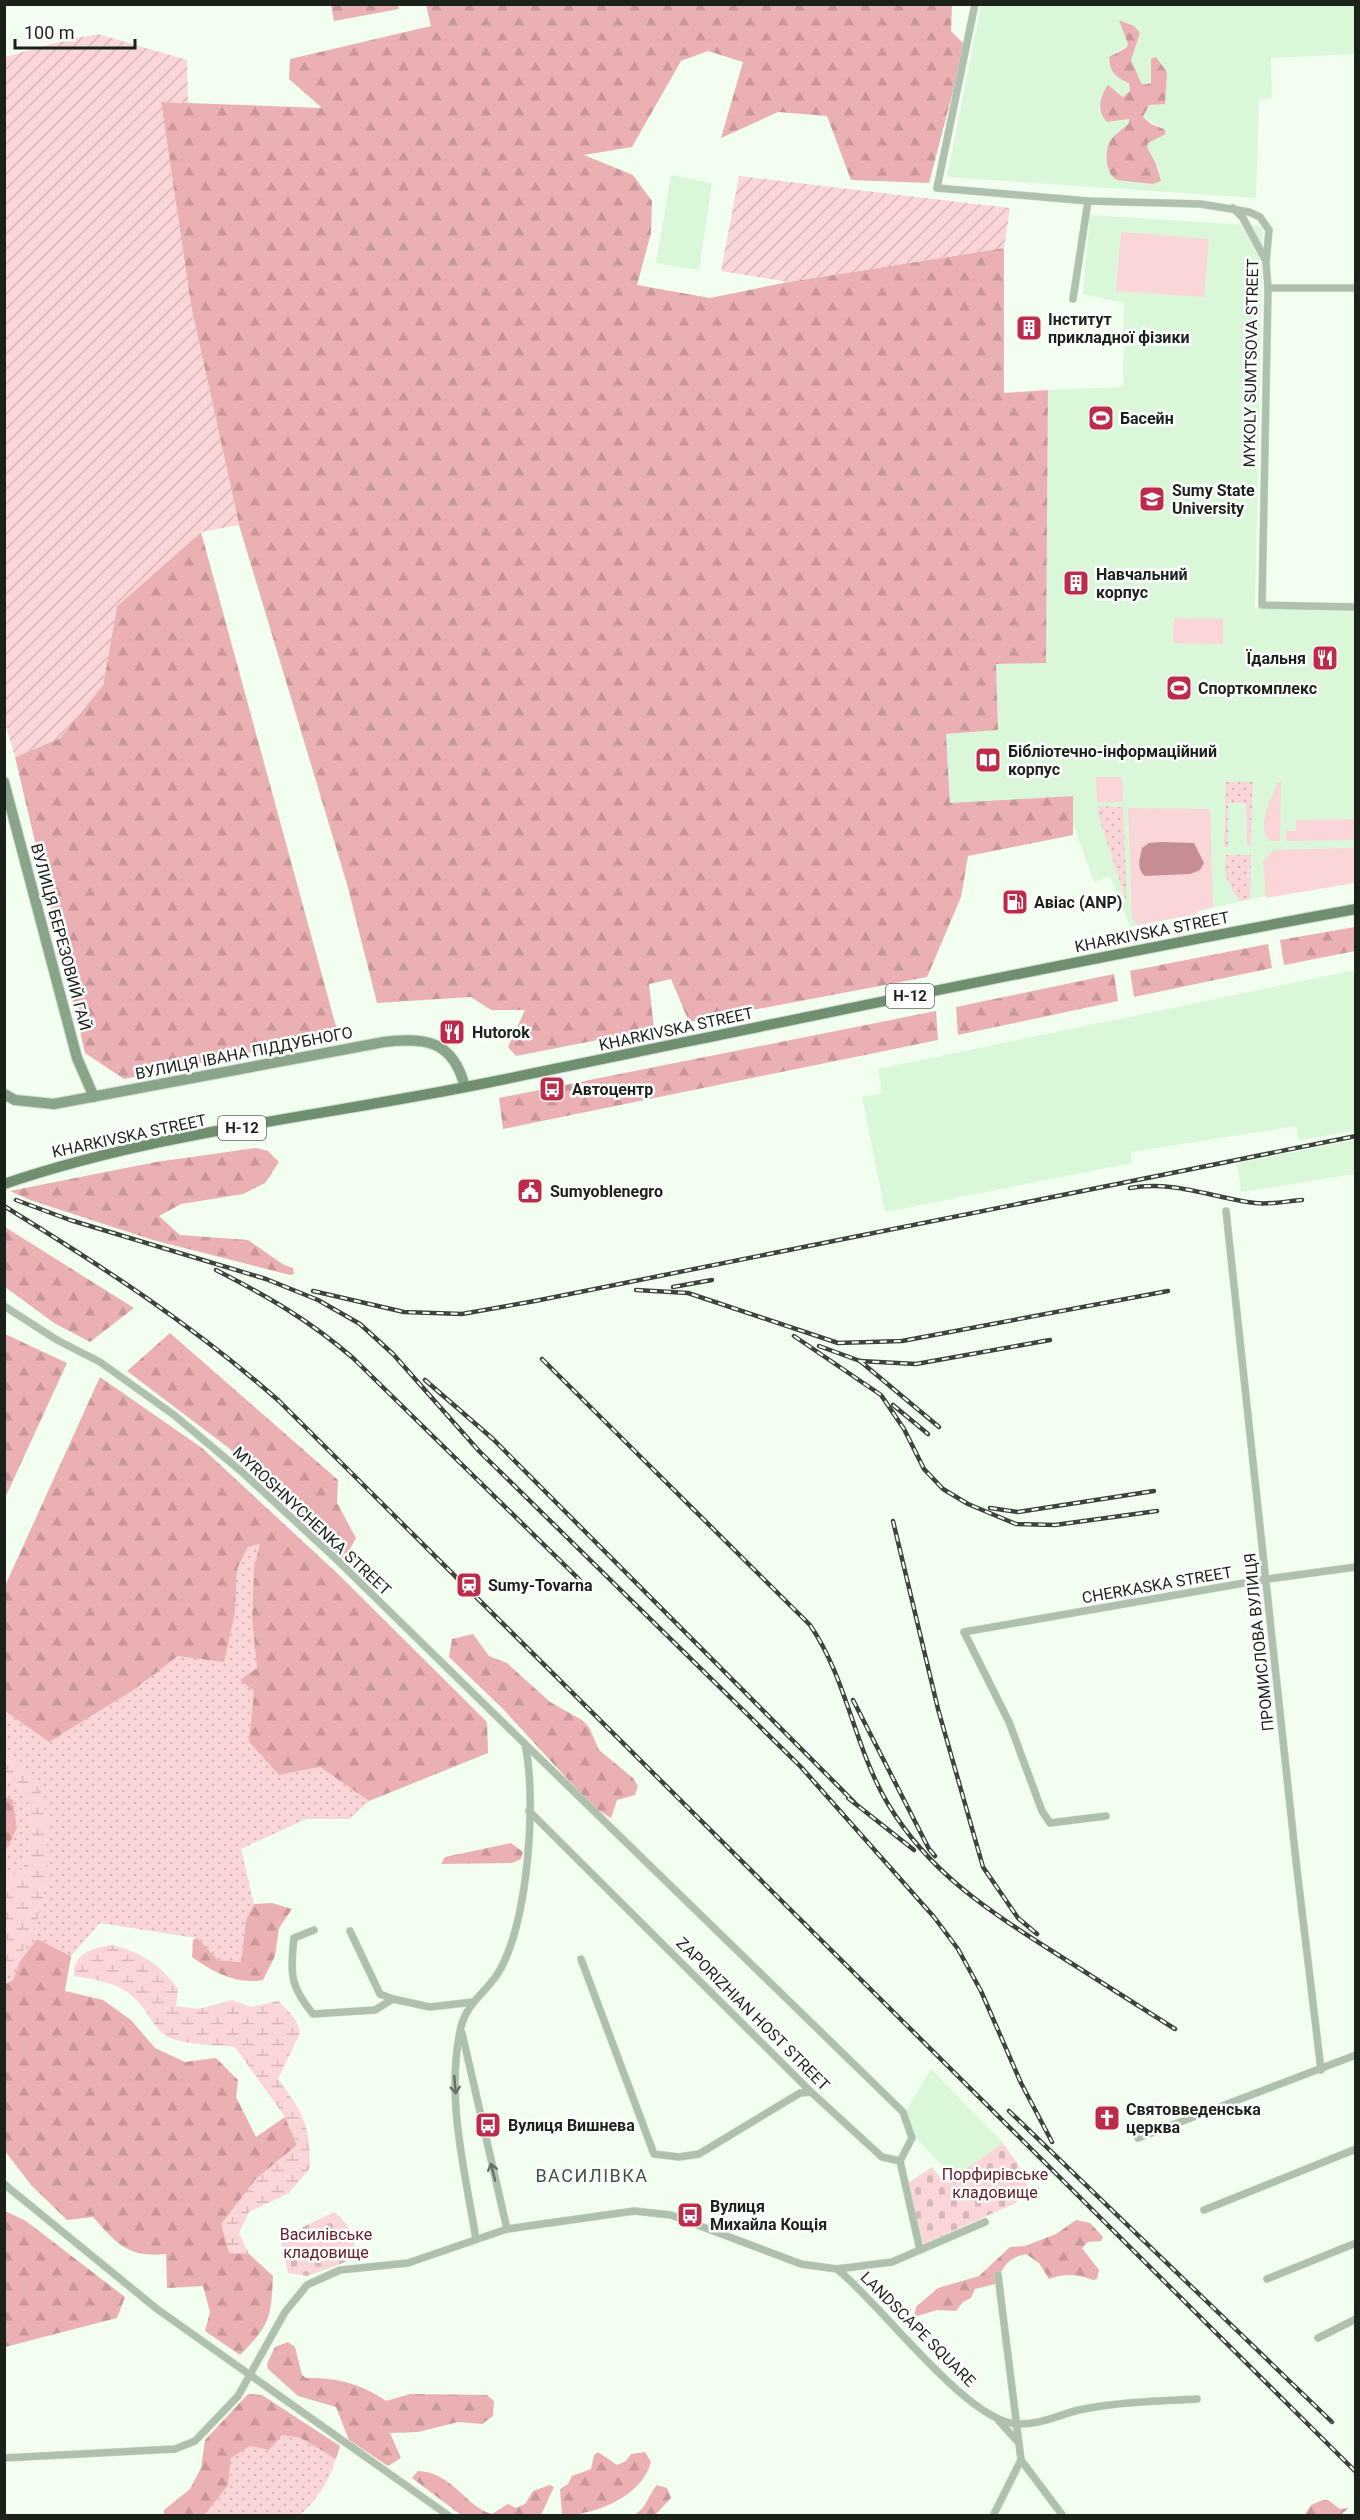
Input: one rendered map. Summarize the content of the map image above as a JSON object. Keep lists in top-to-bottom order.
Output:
{
  "streets": {
    "main road": ["KHARKIVSKA STREET", "Н-12"],
    "street": [
      "MYKOLY SUMTSOVA STREET",
      "ВУЛИЦЯ БЕРЕЗОВИЙ ГАЙ",
      "ВУЛИЦЯ ІВАНА ПІДДУБНОГО",
      "MYROSHNYCHENKA STREET",
      "CHERKASKA STREET",
      "ПРОМИСЛОВА ВУЛИЦЯ",
      "ZAPORIZHIAN HOST STREET",
      "LANDSCAPE SQUARE"
    ]
  },
  "crossings": [
    ["KHARKIVSKA STREET", "ВУЛИЦЯ ІВАНА ПІДДУБНОГО"],
    ["ВУЛИЦЯ БЕРЕЗОВИЙ ГАЙ", "ВУЛИЦЯ ІВАНА ПІДДУБНОГО"],
    ["MYROSHNYCHENKA STREET", "ZAPORIZHIAN HOST STREET"],
    ["CHERKASKA STREET", "ПРОМИСЛОВА ВУЛИЦЯ"]
  ],
  "districts": ["ВАСИЛІВКА"],
  "parks": ["Порфирівське кладовище", "Василівське кладовище"],
  "places": {
    "building": ["Інститут прикладної фізики", "Навчальний корпус"],
    "sports": ["Басейн", "Спорткомплекс"],
    "school or university": ["Sumy State University"],
    "restaurant": ["Їдальня", "Hutorok"],
    "library": ["Бібліотечно-інформаційний корпус"],
    "fuel station": ["Авіас (ANP)"],
    "bus stop": ["Автоцентр", "Вулиця Вишнева", "Вулиця Михайла Кощія"],
    "public building": ["Sumyoblenegro"],
    "station": ["Sumy-Tovarna"],
    "church": ["Святовведенська церква"]
  },
  "scale_bar": "100 m"
}
